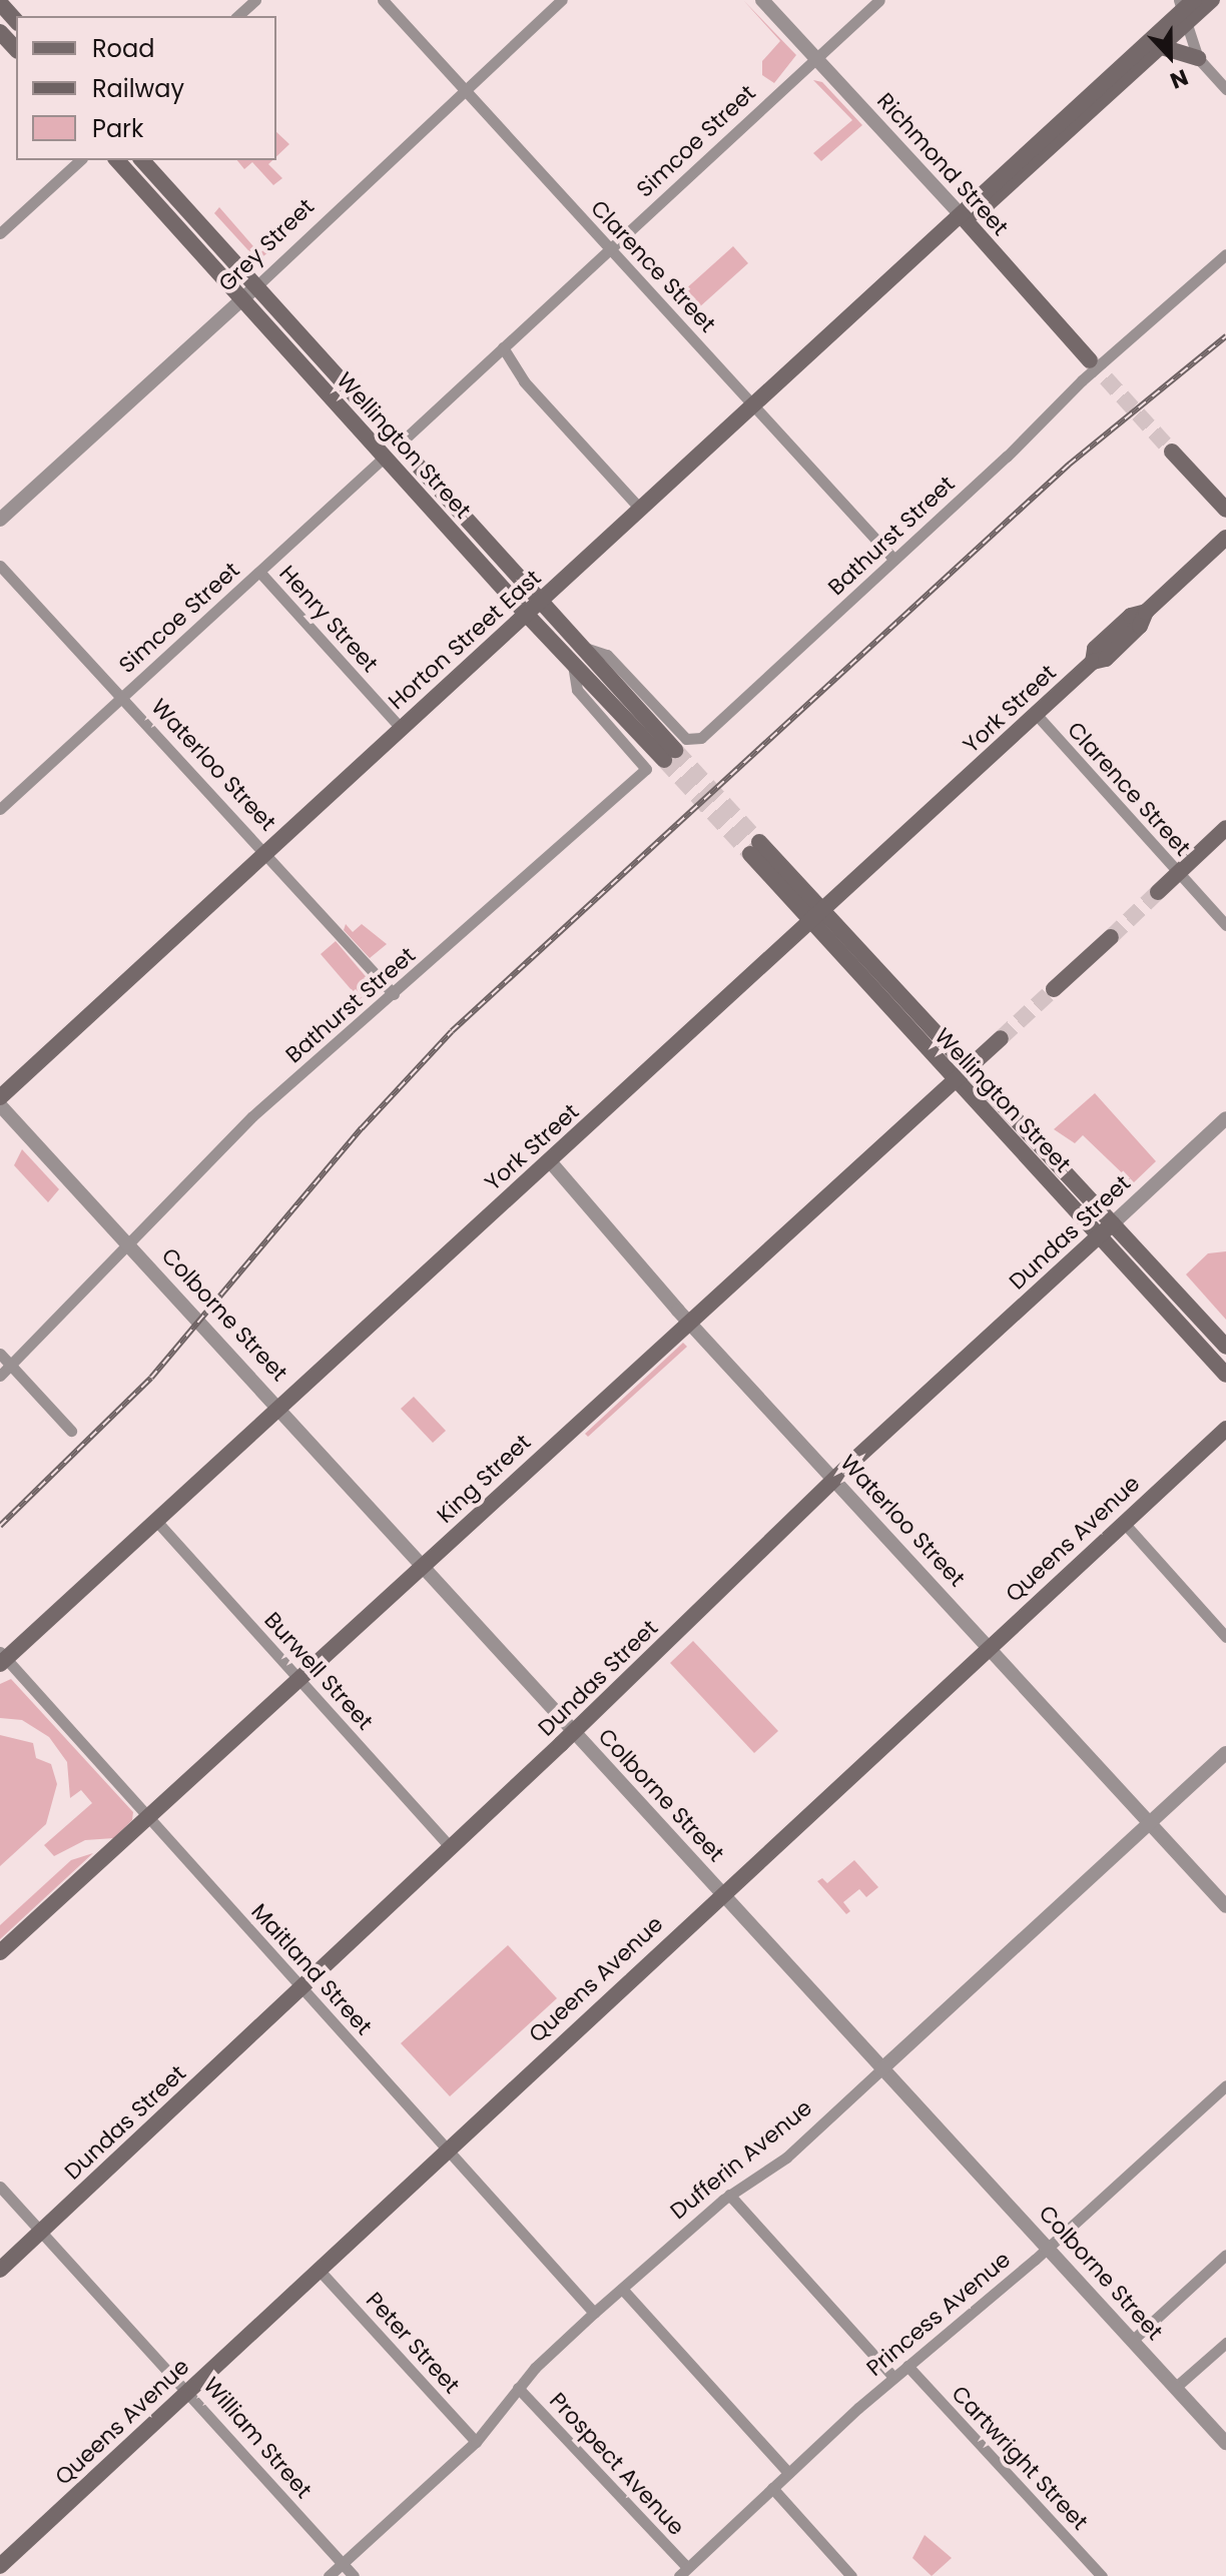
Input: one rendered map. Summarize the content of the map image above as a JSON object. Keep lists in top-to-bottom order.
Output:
{
  "streets": {
    "main road": [
      "Richmond Street",
      "Wellington Street",
      "Horton Street East",
      "York Street",
      "Dundas Street",
      "King Street",
      "Queens Avenue"
    ],
    "street": [
      "Simcoe Street",
      "Grey Street",
      "Clarence Street",
      "Bathurst Street",
      "Henry Street",
      "Waterloo Street",
      "Colborne Street",
      "Burwell Street",
      "Maitland Street",
      "Dufferin Avenue",
      "Princess Avenue",
      "Peter Street",
      "William Street",
      "Cartwright Street",
      "Prospect Avenue"
    ]
  },
  "crossings": [
    ["Simcoe Street", "Richmond Street"],
    ["Simcoe Street", "Clarence Street"],
    ["Simcoe Street", "Wellington Street"],
    ["Simcoe Street", "Henry Street"],
    ["Simcoe Street", "Waterloo Street"],
    ["Richmond Street", "Horton Street East"],
    ["Grey Street", "Clarence Street"],
    ["Grey Street", "Wellington Street"],
    ["Clarence Street", "Bathurst Street"],
    ["Clarence Street", "Horton Street East"],
    ["Clarence Street", "York Street"],
    ["Wellington Street", "Bathurst Street"],
    ["Wellington Street", "Horton Street East"],
    ["Wellington Street", "York Street"],
    ["Wellington Street", "Dundas Street"],
    ["Wellington Street", "King Street"],
    ["Bathurst Street", "Waterloo Street"],
    ["Bathurst Street", "Colborne Street"],
    ["Henry Street", "Horton Street East"],
    ["Horton Street East", "Waterloo Street"],
    ["York Street", "Waterloo Street"],
    ["York Street", "Colborne Street"],
    ["York Street", "Burwell Street"],
    ["York Street", "Maitland Street"],
    ["Waterloo Street", "Dundas Street"],
    ["Waterloo Street", "King Street"],
    ["Waterloo Street", "Queens Avenue"],
    ["Waterloo Street", "Dufferin Avenue"],
    ["Dundas Street", "Colborne Street"],
    ["Dundas Street", "Burwell Street"],
    ["Dundas Street", "Maitland Street"],
    ["Dundas Street", "William Street"],
    ["Colborne Street", "King Street"],
    ["Colborne Street", "Queens Avenue"],
    ["Colborne Street", "Dufferin Avenue"],
    ["Colborne Street", "Princess Avenue"],
    ["King Street", "Burwell Street"],
    ["King Street", "Maitland Street"],
    ["Queens Avenue", "Maitland Street"],
    ["Queens Avenue", "Peter Street"],
    ["Queens Avenue", "William Street"],
    ["Maitland Street", "Dufferin Avenue"],
    ["Dufferin Avenue", "Peter Street"],
    ["Dufferin Avenue", "William Street"],
    ["Dufferin Avenue", "Prospect Avenue"],
    ["Princess Avenue", "Cartwright Street"],
    ["Princess Avenue", "Prospect Avenue"]
  ],
  "legend": ["Road", "Railway", "Park"],
  "north": "bottom"
}
